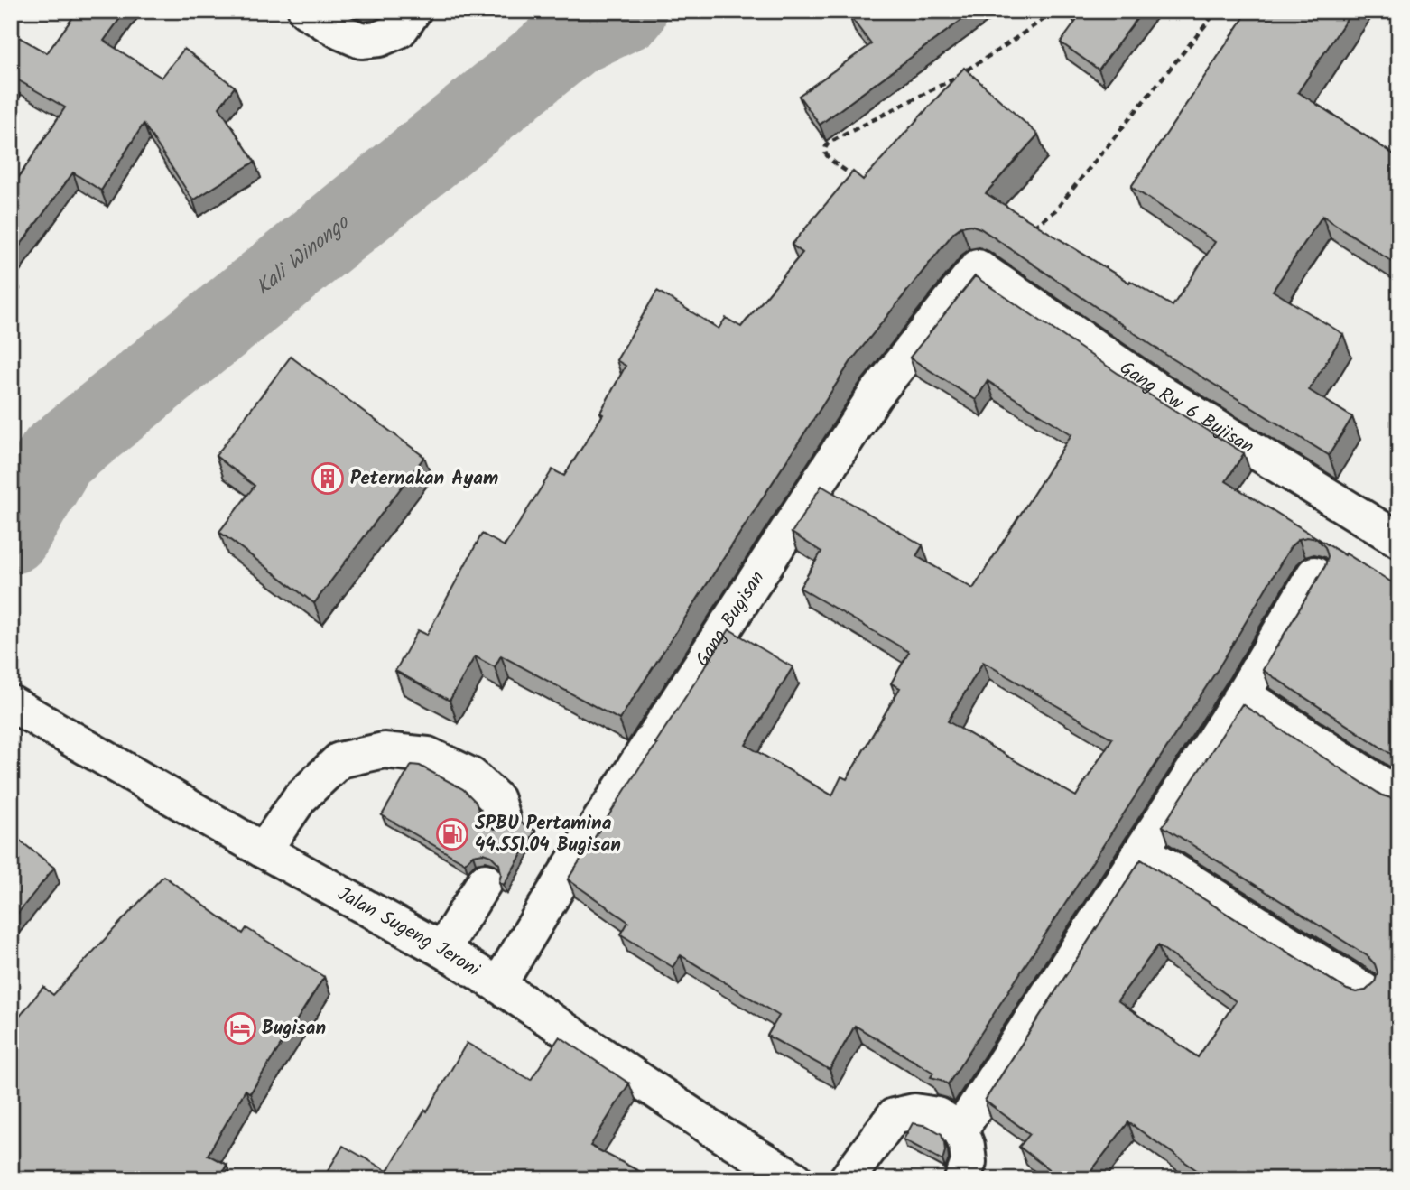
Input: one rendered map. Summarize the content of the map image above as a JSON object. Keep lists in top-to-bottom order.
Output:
{
  "streets": {
    "street": ["Gang Rw 6 Bujisan", "Gang Bugisan", "Jalan Sugeng Jeroni"]
  },
  "crossings": [
    ["Gang Rw 6 Bujisan", "Gang Bugisan"],
    ["Gang Bugisan", "Jalan Sugeng Jeroni"]
  ],
  "water": ["Kali Winongo"],
  "places": {
    "building": ["Peternakan Ayam"],
    "fuel station": ["SPBU Pertamina 44.551.04 Bugisan"],
    "hotel": ["Bugisan"]
  }
}
